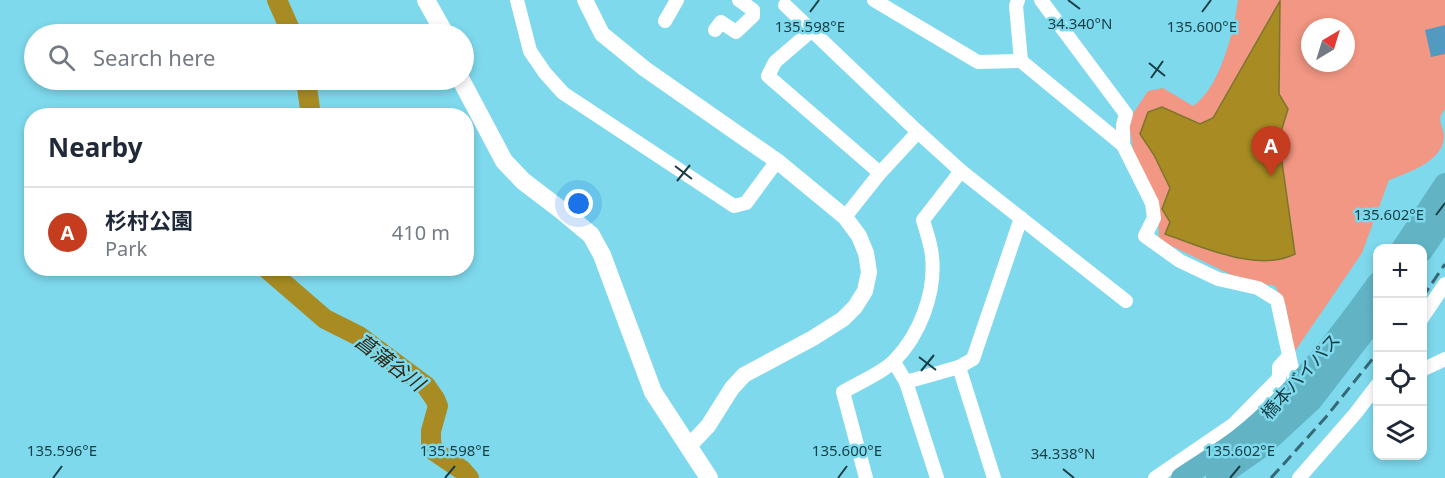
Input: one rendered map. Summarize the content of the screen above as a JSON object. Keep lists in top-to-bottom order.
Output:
{
  "streets": {
    "highway": ["橋本バイパス"]
  },
  "water": ["菖蒲谷川"],
  "north": "top right",
  "page": {
    "search": "Search here",
    "heading": "Nearby",
    "pins": "A",
    "list": [
      {
        "mark": "A",
        "name": "杉村公園",
        "note": "Park",
        "value": "410 m"
      }
    ],
    "map_buttons": ["+", "−"]
  },
  "coordinates": [
    "34.340°N",
    "135.598°E",
    "135.600°E",
    "135.602°E",
    "135.596°E",
    "34.338°N"
  ]
}
